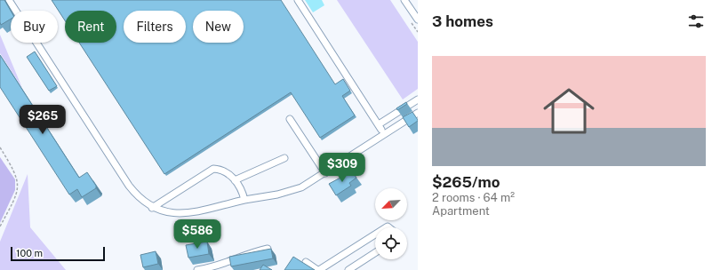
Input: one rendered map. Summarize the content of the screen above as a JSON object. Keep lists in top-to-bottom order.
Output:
{
  "scale_bar": "100 m",
  "north": "bottom left",
  "page": {
    "heading": "3 homes",
    "chip": [
      "Buy",
      "Rent",
      "Filters",
      "New"
    ],
    "list": [
      {
        "name": "$265/mo",
        "note": "2 rooms · 64 m² · Apartment"
      }
    ],
    "price": ["$265", "$309", "$586"],
    "scale": "100 m"
  }
}
